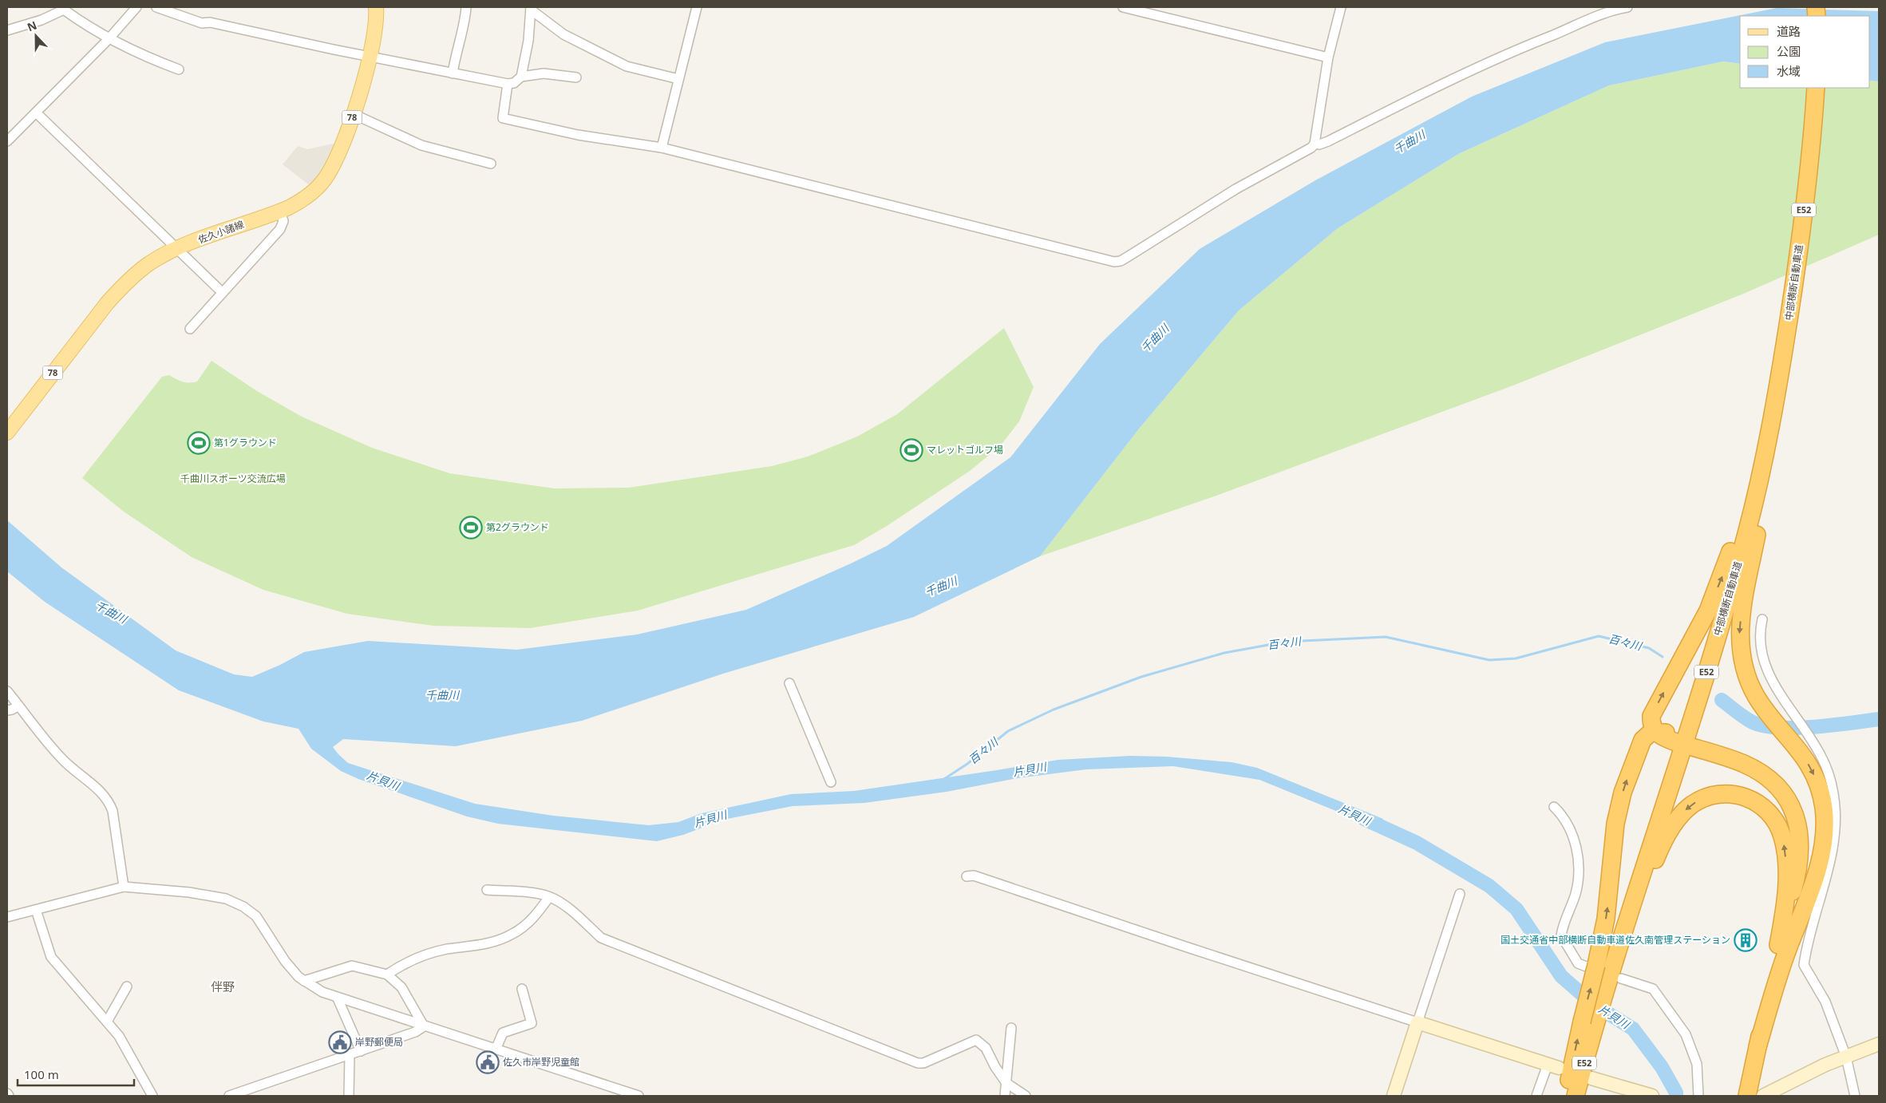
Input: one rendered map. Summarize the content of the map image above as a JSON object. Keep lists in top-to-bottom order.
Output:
{
  "streets": {
    "highway": ["E52", "中部横断自動車道"],
    "main road": ["78", "佐久小諸線"]
  },
  "districts": ["伴野"],
  "water": ["千曲川", "百々川", "片貝川"],
  "parks": ["千曲川スポーツ交流広場"],
  "places": {
    "sports": ["第1グラウンド", "マレットゴルフ場", "第2グラウンド"],
    "building": ["国土交通省中部横断自動車道佐久南管理ステーション"],
    "public building": ["岸野郵便局", "佐久市岸野児童館"]
  },
  "legend": ["道路", "公園", "水域"],
  "scale_bar": "100 m",
  "north": "top"
}
